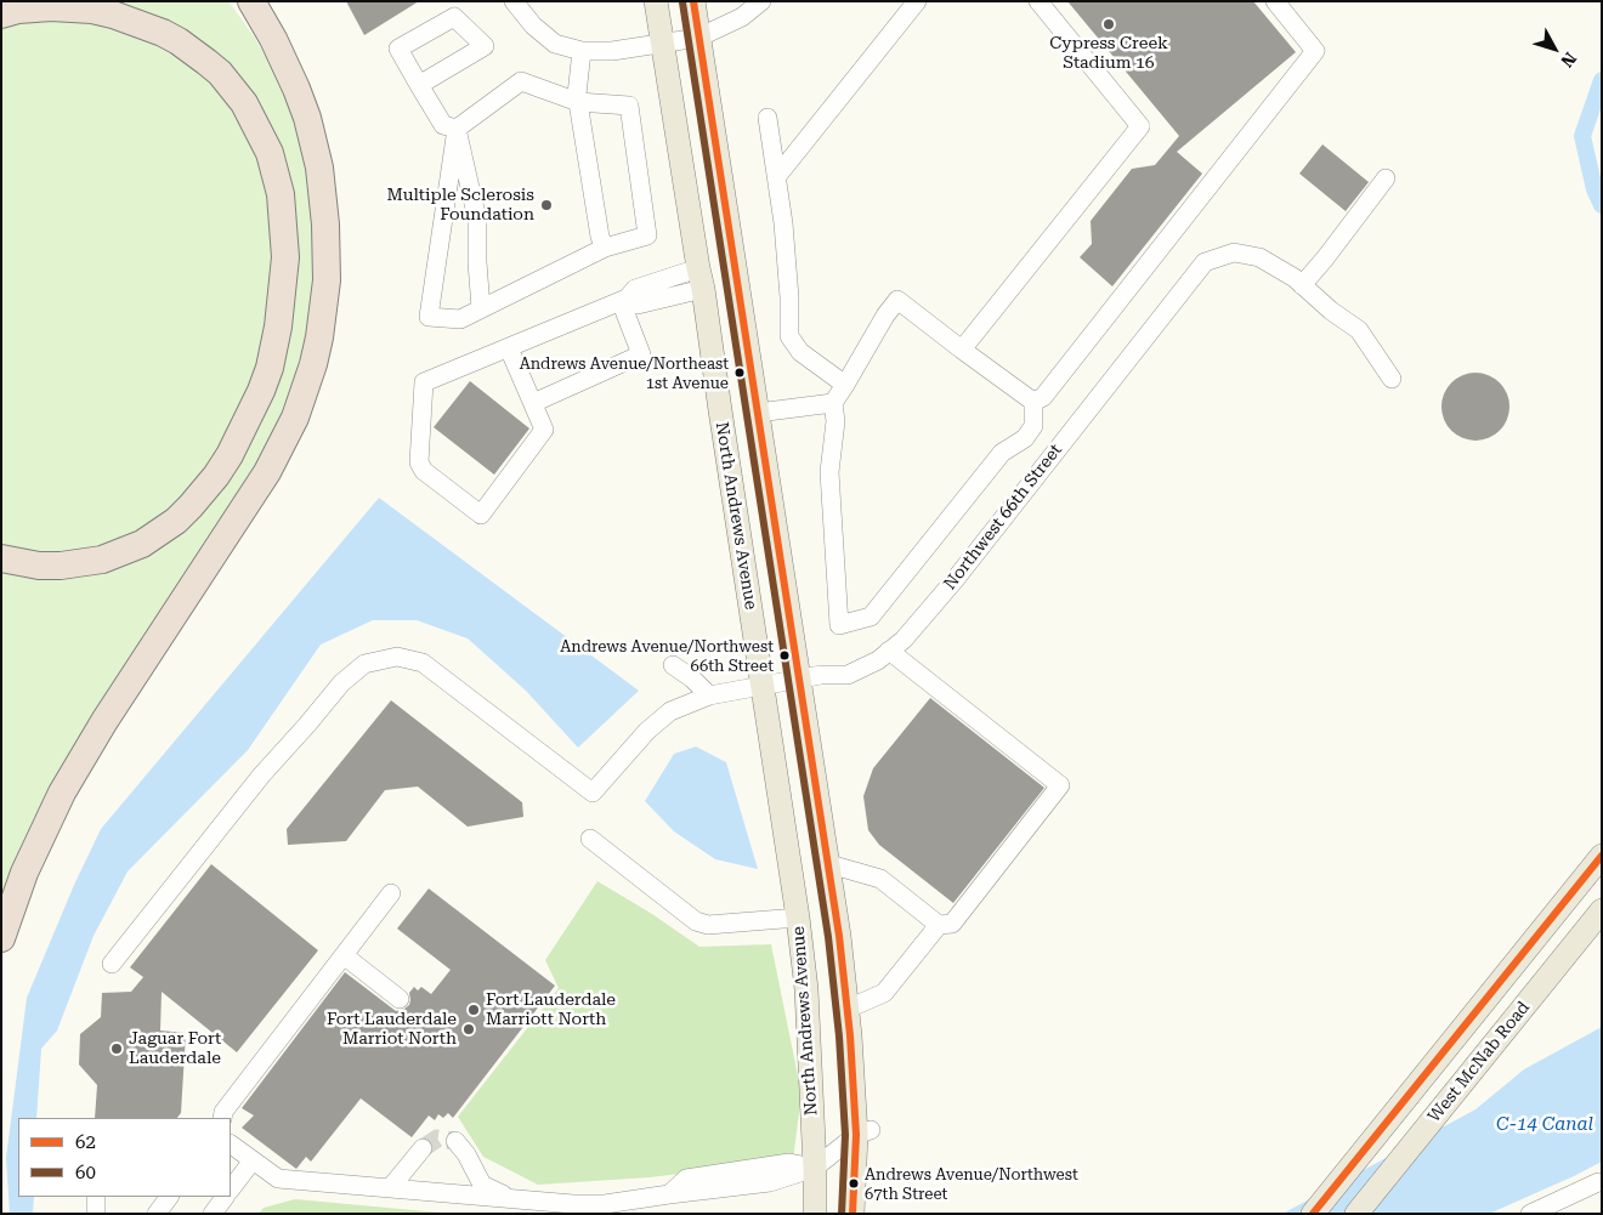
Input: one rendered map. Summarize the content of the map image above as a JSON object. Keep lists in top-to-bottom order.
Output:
{
  "streets": {
    "main road": ["North Andrews Avenue", "West McNab Road"],
    "street": ["Northwest 66th Street"]
  },
  "crossings": [
    ["North Andrews Avenue", "Northwest 66th Street"]
  ],
  "water": ["C-14 Canal"],
  "places": [
    "Cypress Creek Stadium 16",
    "Multiple Sclerosis Foundation",
    "Andrews Avenue/Northeast 1st Avenue",
    "Andrews Avenue/Northwest 66th Street",
    "Fort Lauderdale Marriott North",
    "Fort Lauderdale Marriot North",
    "Jaguar Fort Lauderdale",
    "Andrews Avenue/Northwest 67th Street"
  ],
  "lines": ["transit line 62", "transit line 60"],
  "legend": ["62", "60"],
  "north": "bottom right"
}
